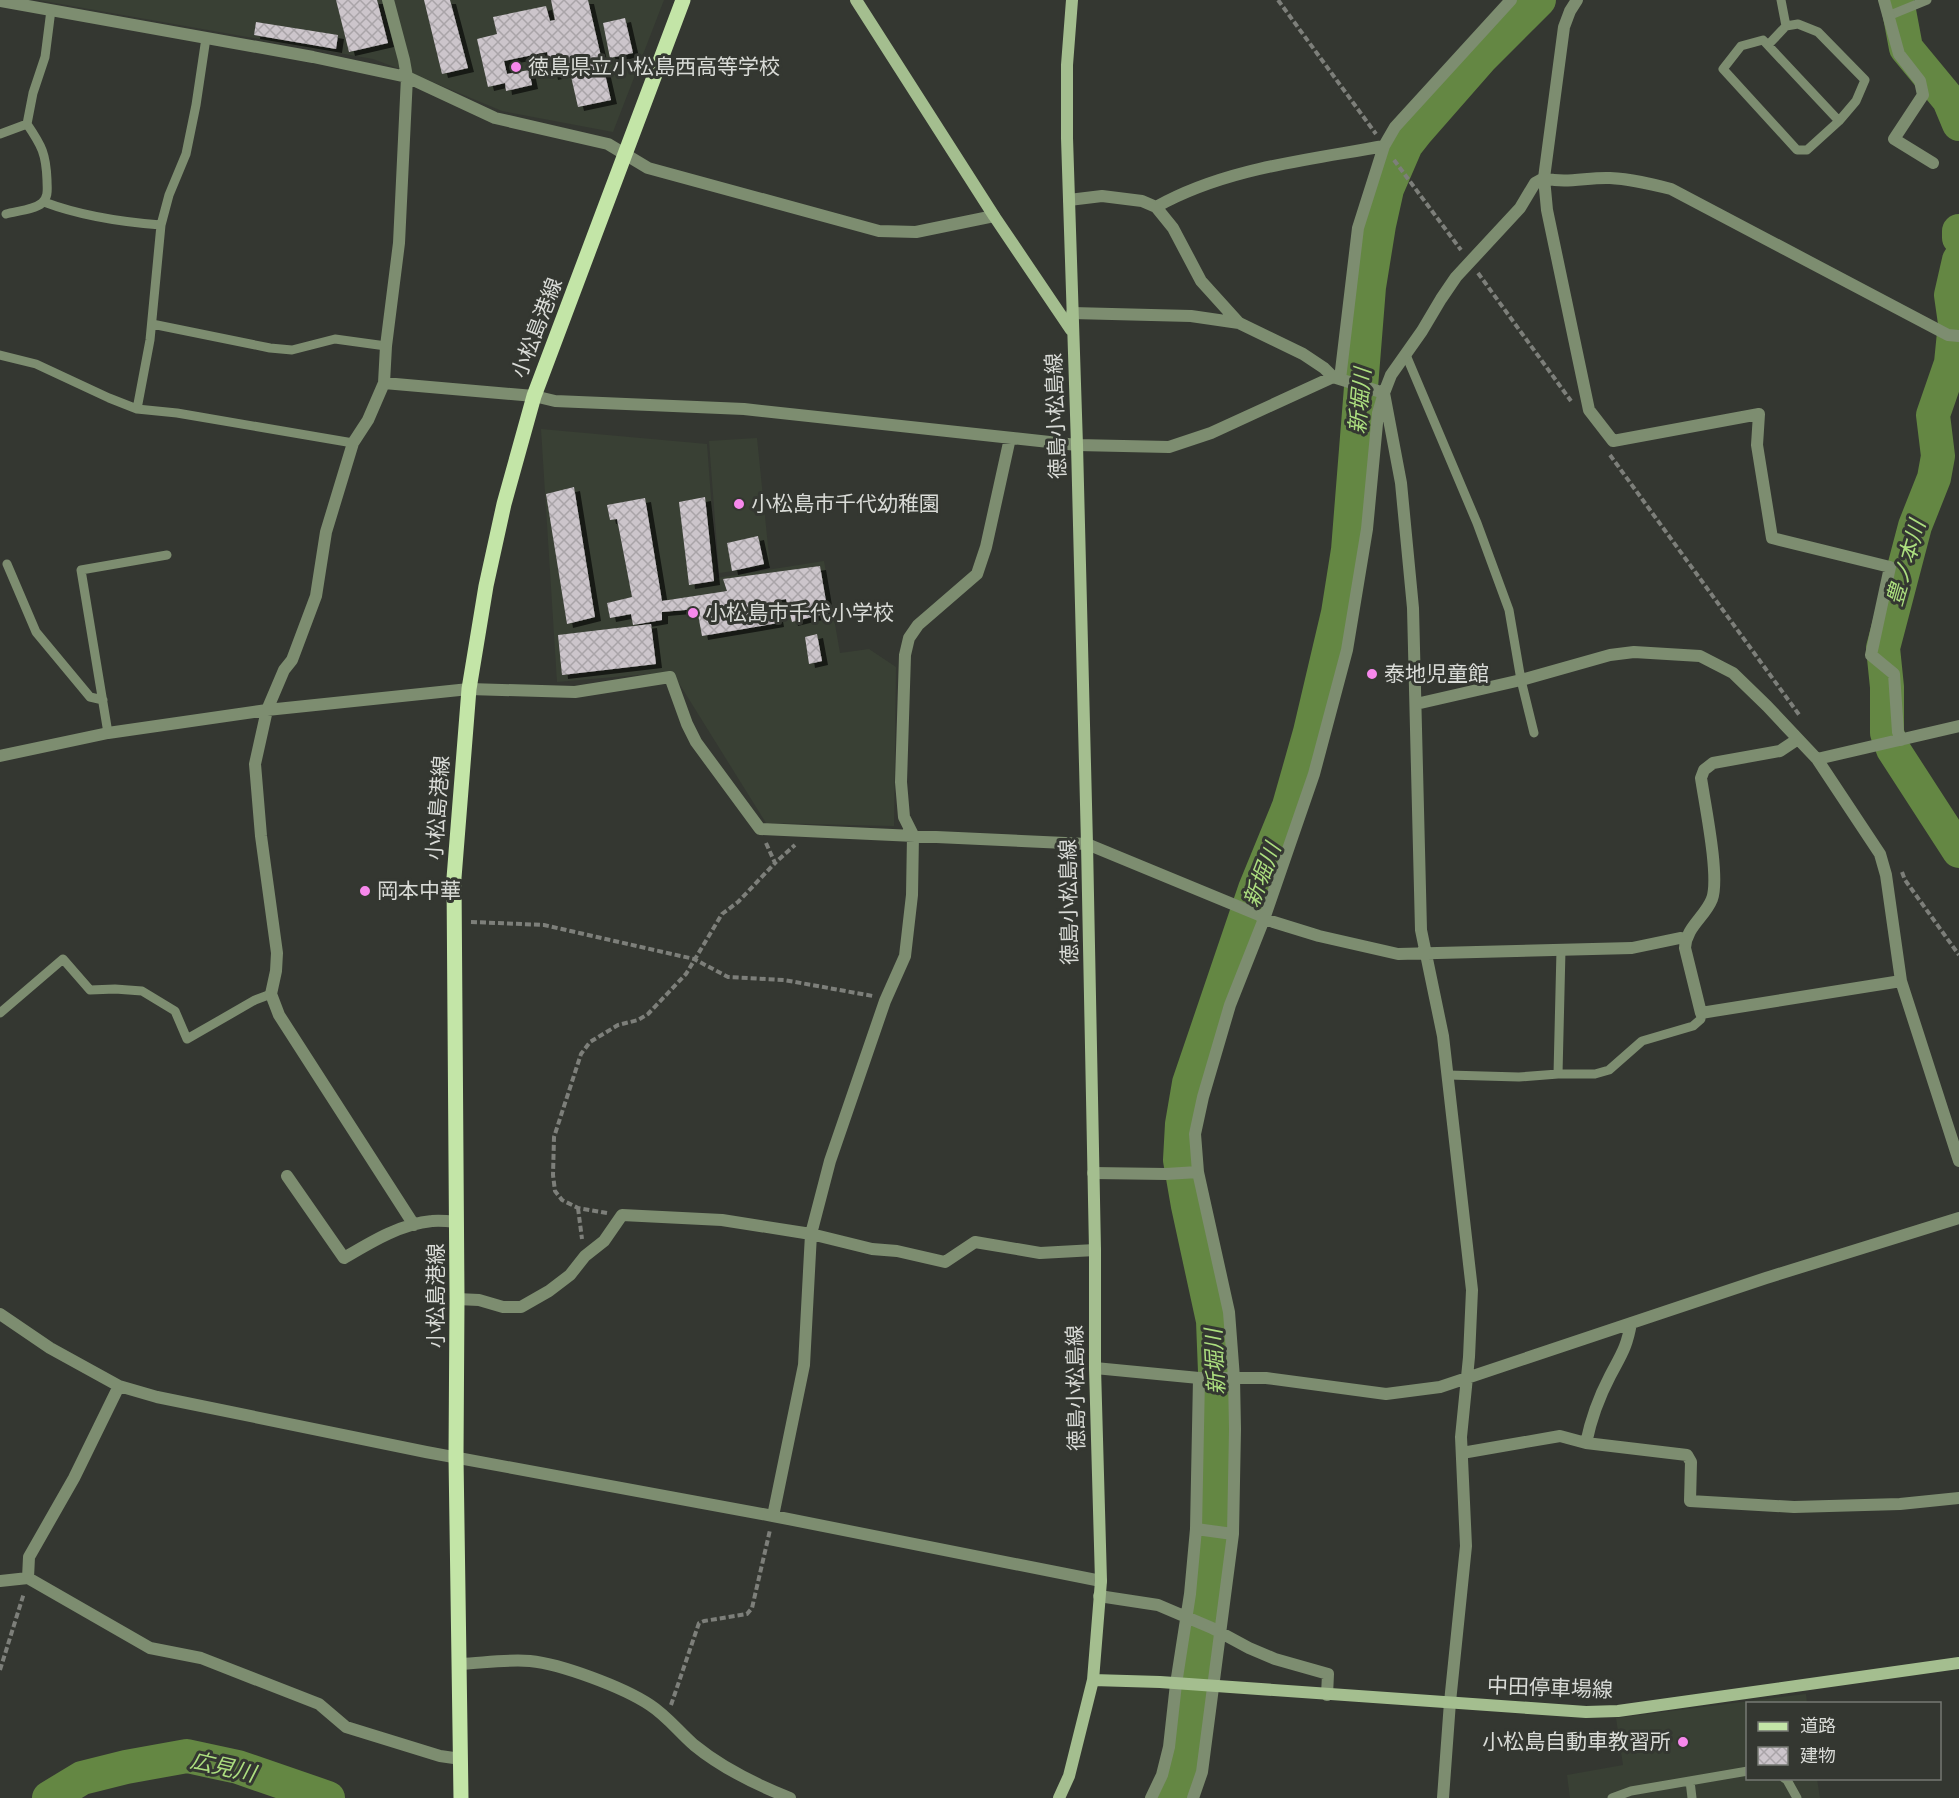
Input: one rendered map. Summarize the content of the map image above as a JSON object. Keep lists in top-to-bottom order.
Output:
{
  "streets": {
    "main road": ["小松島港線", "徳島小松島線", "中田停車場線"]
  },
  "water": ["新堀川", "豊ノ本川", "広見川"],
  "places": [
    "徳島県立小松島西高等学校",
    "小松島市千代幼稚園",
    "小松島市千代小学校",
    "泰地児童館",
    "岡本中華",
    "小松島自動車教習所"
  ],
  "legend": ["道路", "建物"]
}
